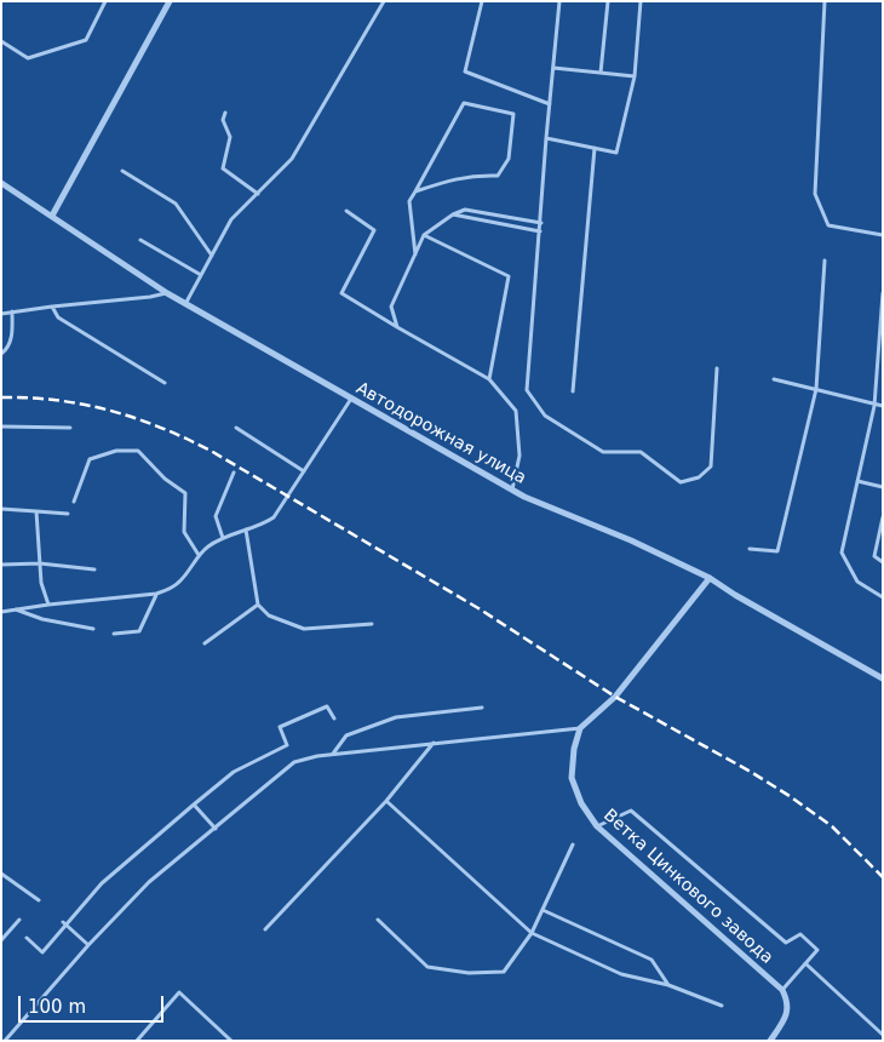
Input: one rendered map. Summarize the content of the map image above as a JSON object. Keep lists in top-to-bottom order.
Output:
{
  "streets": {
    "street": ["Автодорожная улица", "Ветка Цинкового завода"]
  },
  "scale_bar": "100 m"
}
